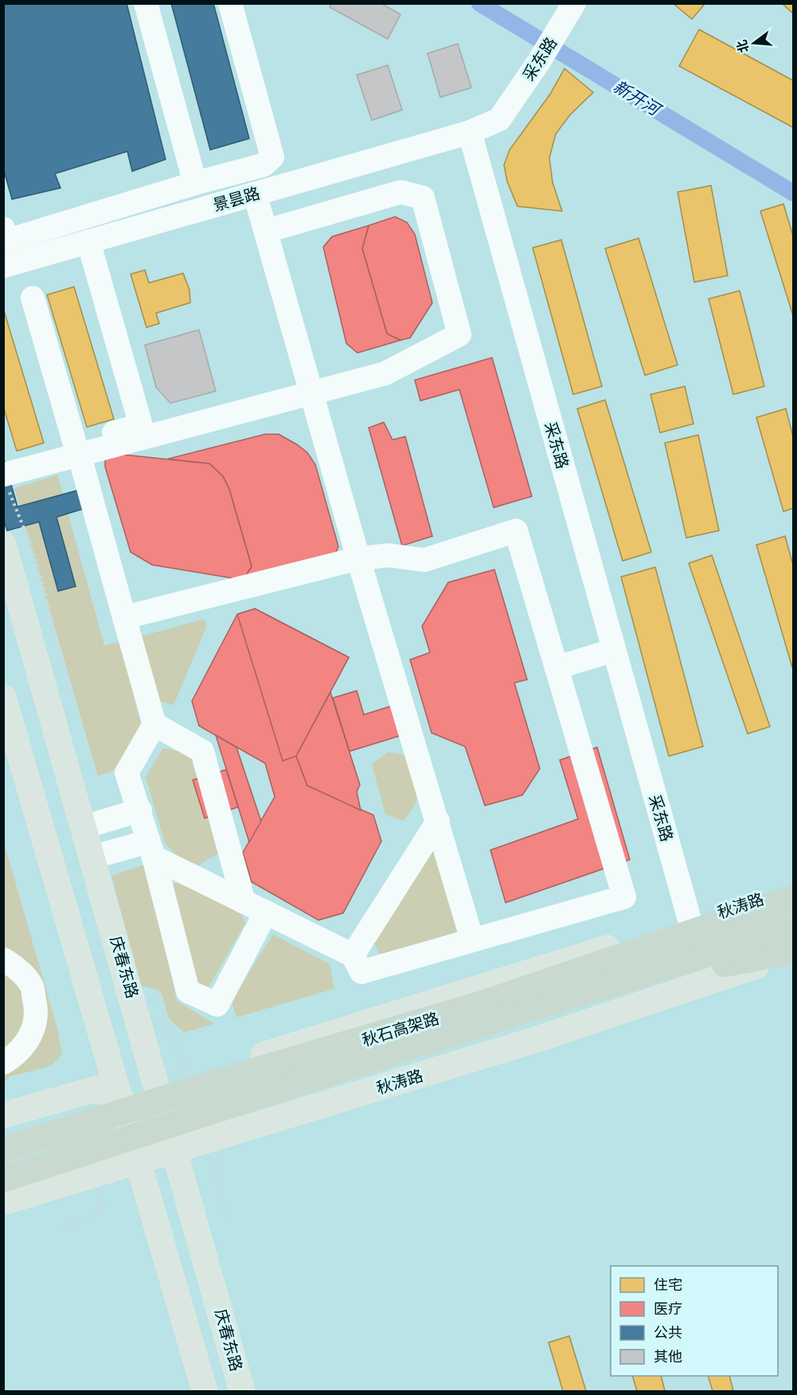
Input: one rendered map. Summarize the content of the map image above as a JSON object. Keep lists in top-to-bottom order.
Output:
{
  "streets": {
    "highway": ["秋石高架路"],
    "main road": ["秋涛路", "庆春东路"],
    "street": ["采东路", "景昙路"]
  },
  "crossings": [
    ["采东路", "景昙路"],
    ["采东路", "秋涛路"],
    ["秋涛路", "庆春东路"],
    ["秋涛路", "秋石高架路"]
  ],
  "water": ["新开河"],
  "legend": [
    "住宅",
    "医疗",
    "公共",
    "其他"
  ],
  "north": "left"
}
